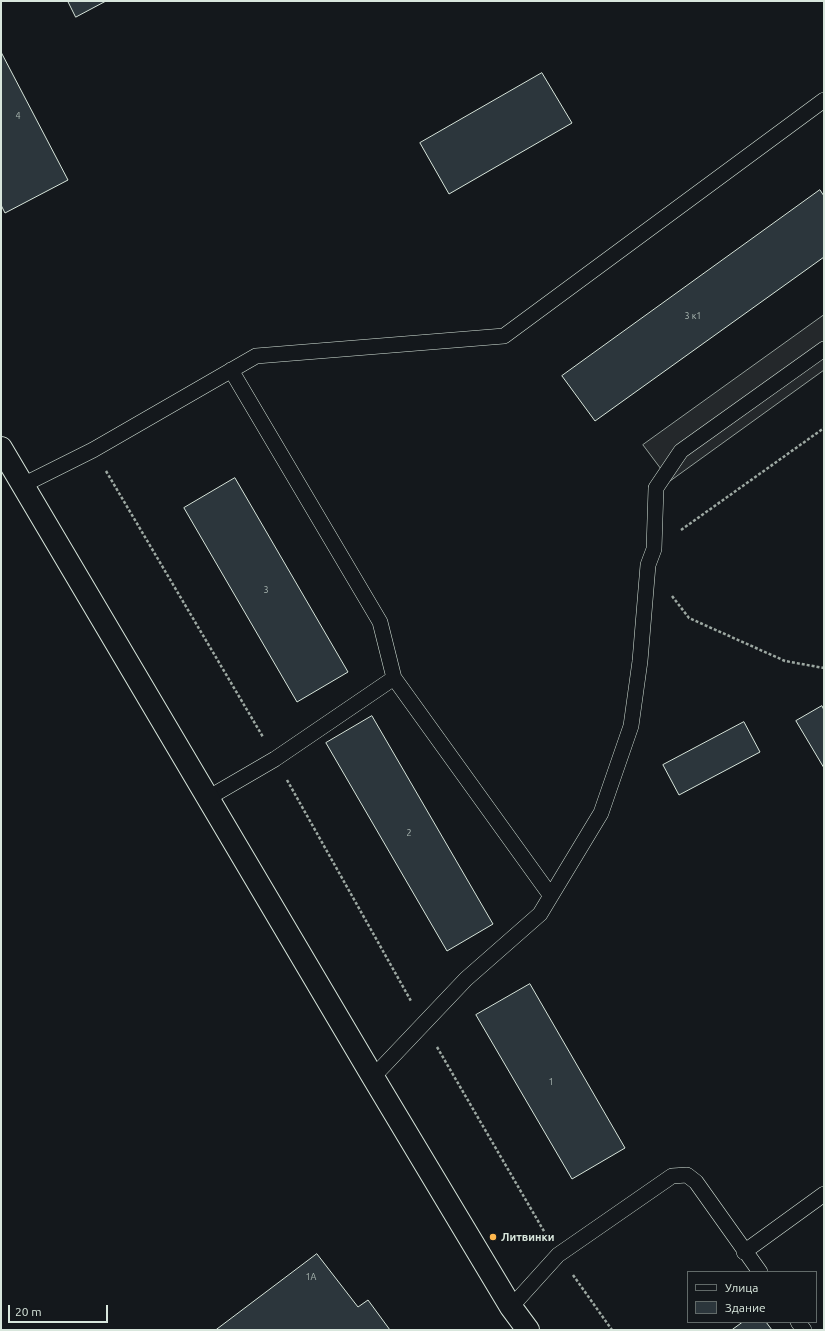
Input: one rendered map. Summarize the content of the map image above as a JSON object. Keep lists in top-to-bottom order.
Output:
{
  "places": ["Литвинки"],
  "house_numbers": [
    "4",
    "3 к1",
    "3",
    "2",
    "1",
    "1А"
  ],
  "legend": ["Улица", "Здание"],
  "scale_bar": "20 m"
}
